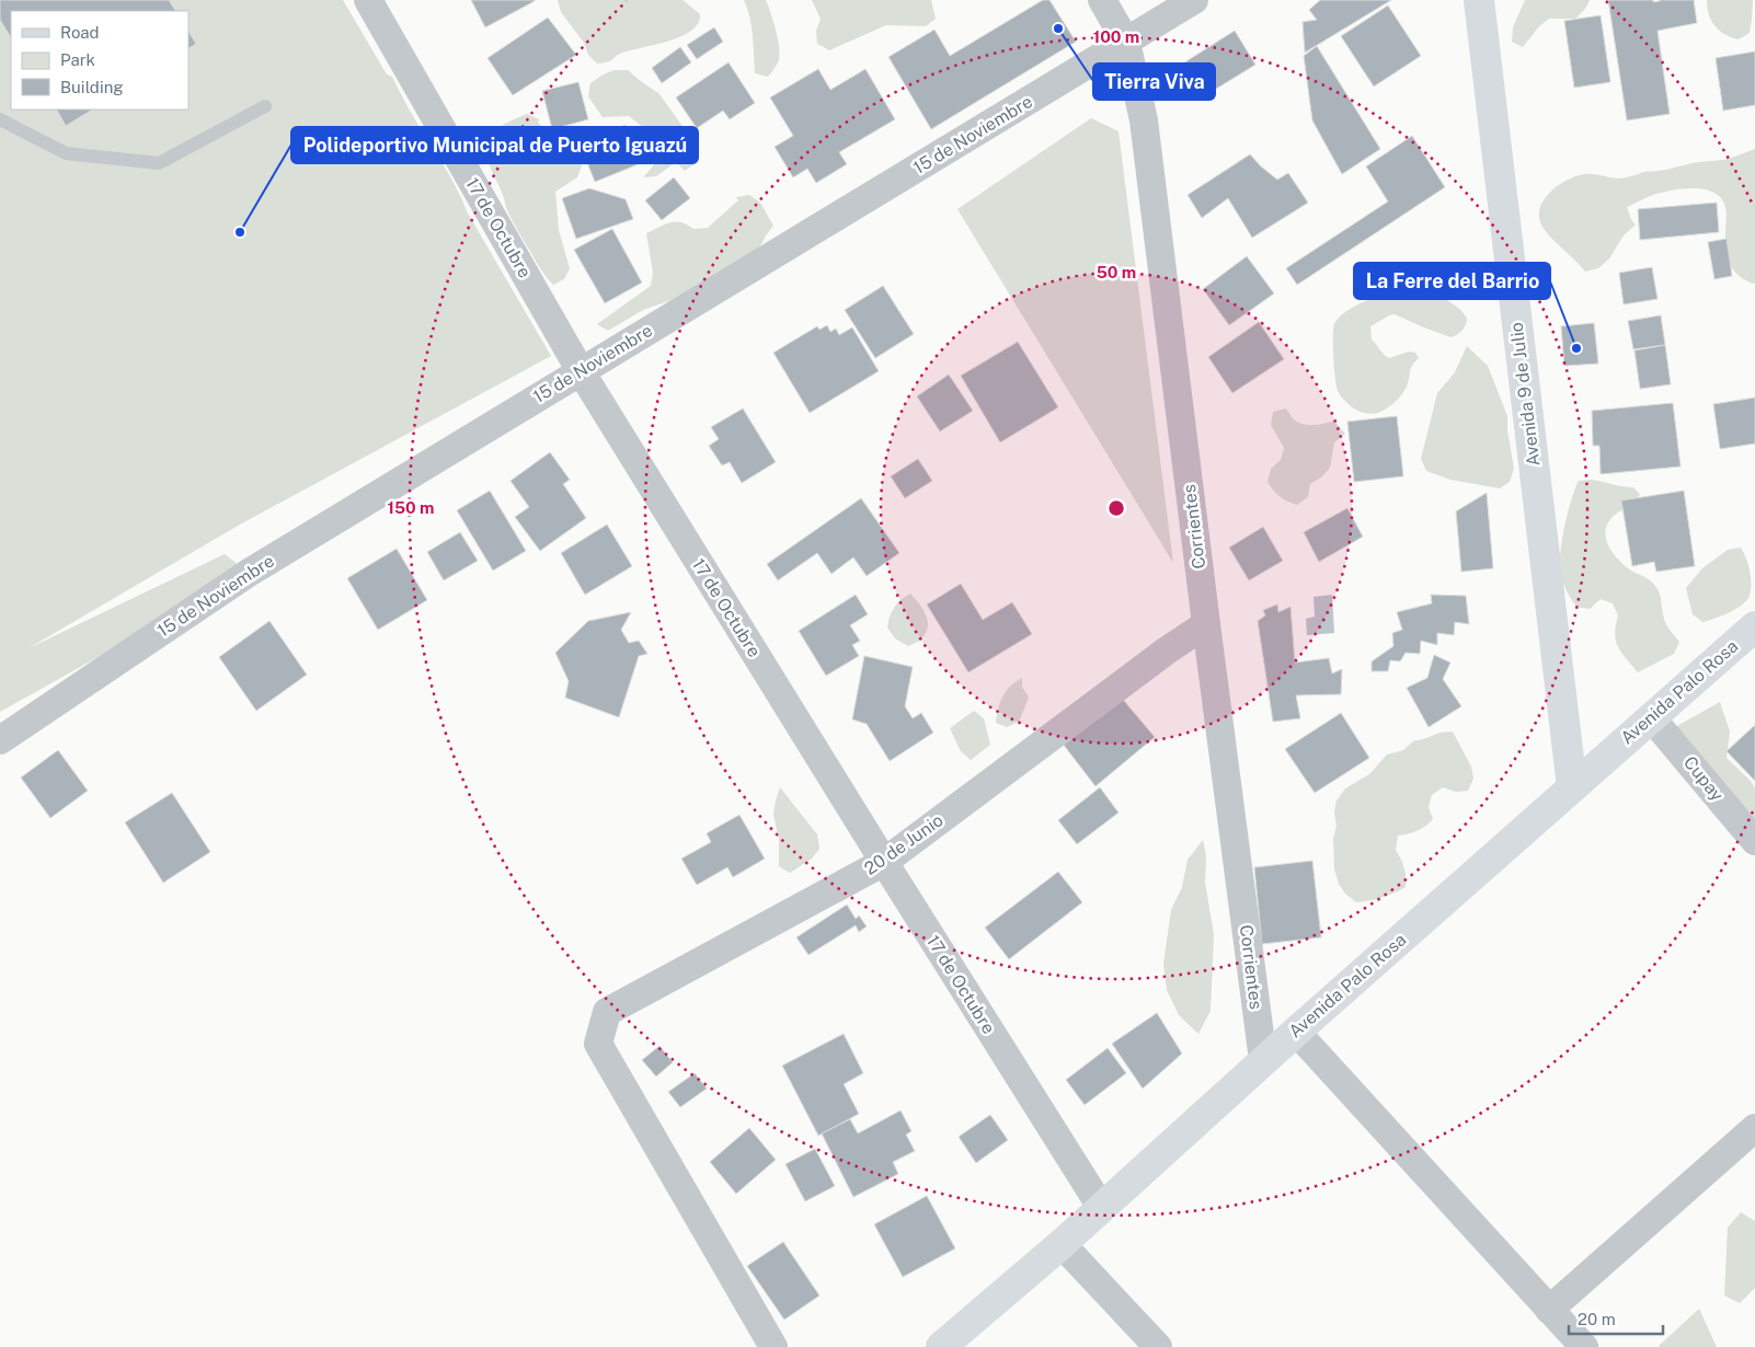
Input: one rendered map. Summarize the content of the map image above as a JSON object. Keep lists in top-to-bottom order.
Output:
{
  "streets": {
    "main road": ["Avenida 9 de Julio", "Avenida Palo Rosa"],
    "street": [
      "15 de Noviembre",
      "17 de Octubre",
      "Corrientes",
      "Cupay",
      "20 de Junio"
    ]
  },
  "crossings": [
    ["15 de Noviembre", "17 de Octubre"],
    ["15 de Noviembre", "Corrientes"],
    ["17 de Octubre", "Avenida Palo Rosa"],
    ["17 de Octubre", "20 de Junio"],
    ["Avenida 9 de Julio", "Avenida Palo Rosa"],
    ["Corrientes", "Avenida Palo Rosa"],
    ["Corrientes", "20 de Junio"],
    ["Avenida Palo Rosa", "Cupay"]
  ],
  "places": ["Tierra Viva", "Polideportivo Municipal de Puerto Iguazú", "La Ferre del Barrio"],
  "legend": ["Road", "Park", "Building"],
  "scale_bar": "20 m",
  "rings": ["100 m", "50 m", "150 m"]
}
